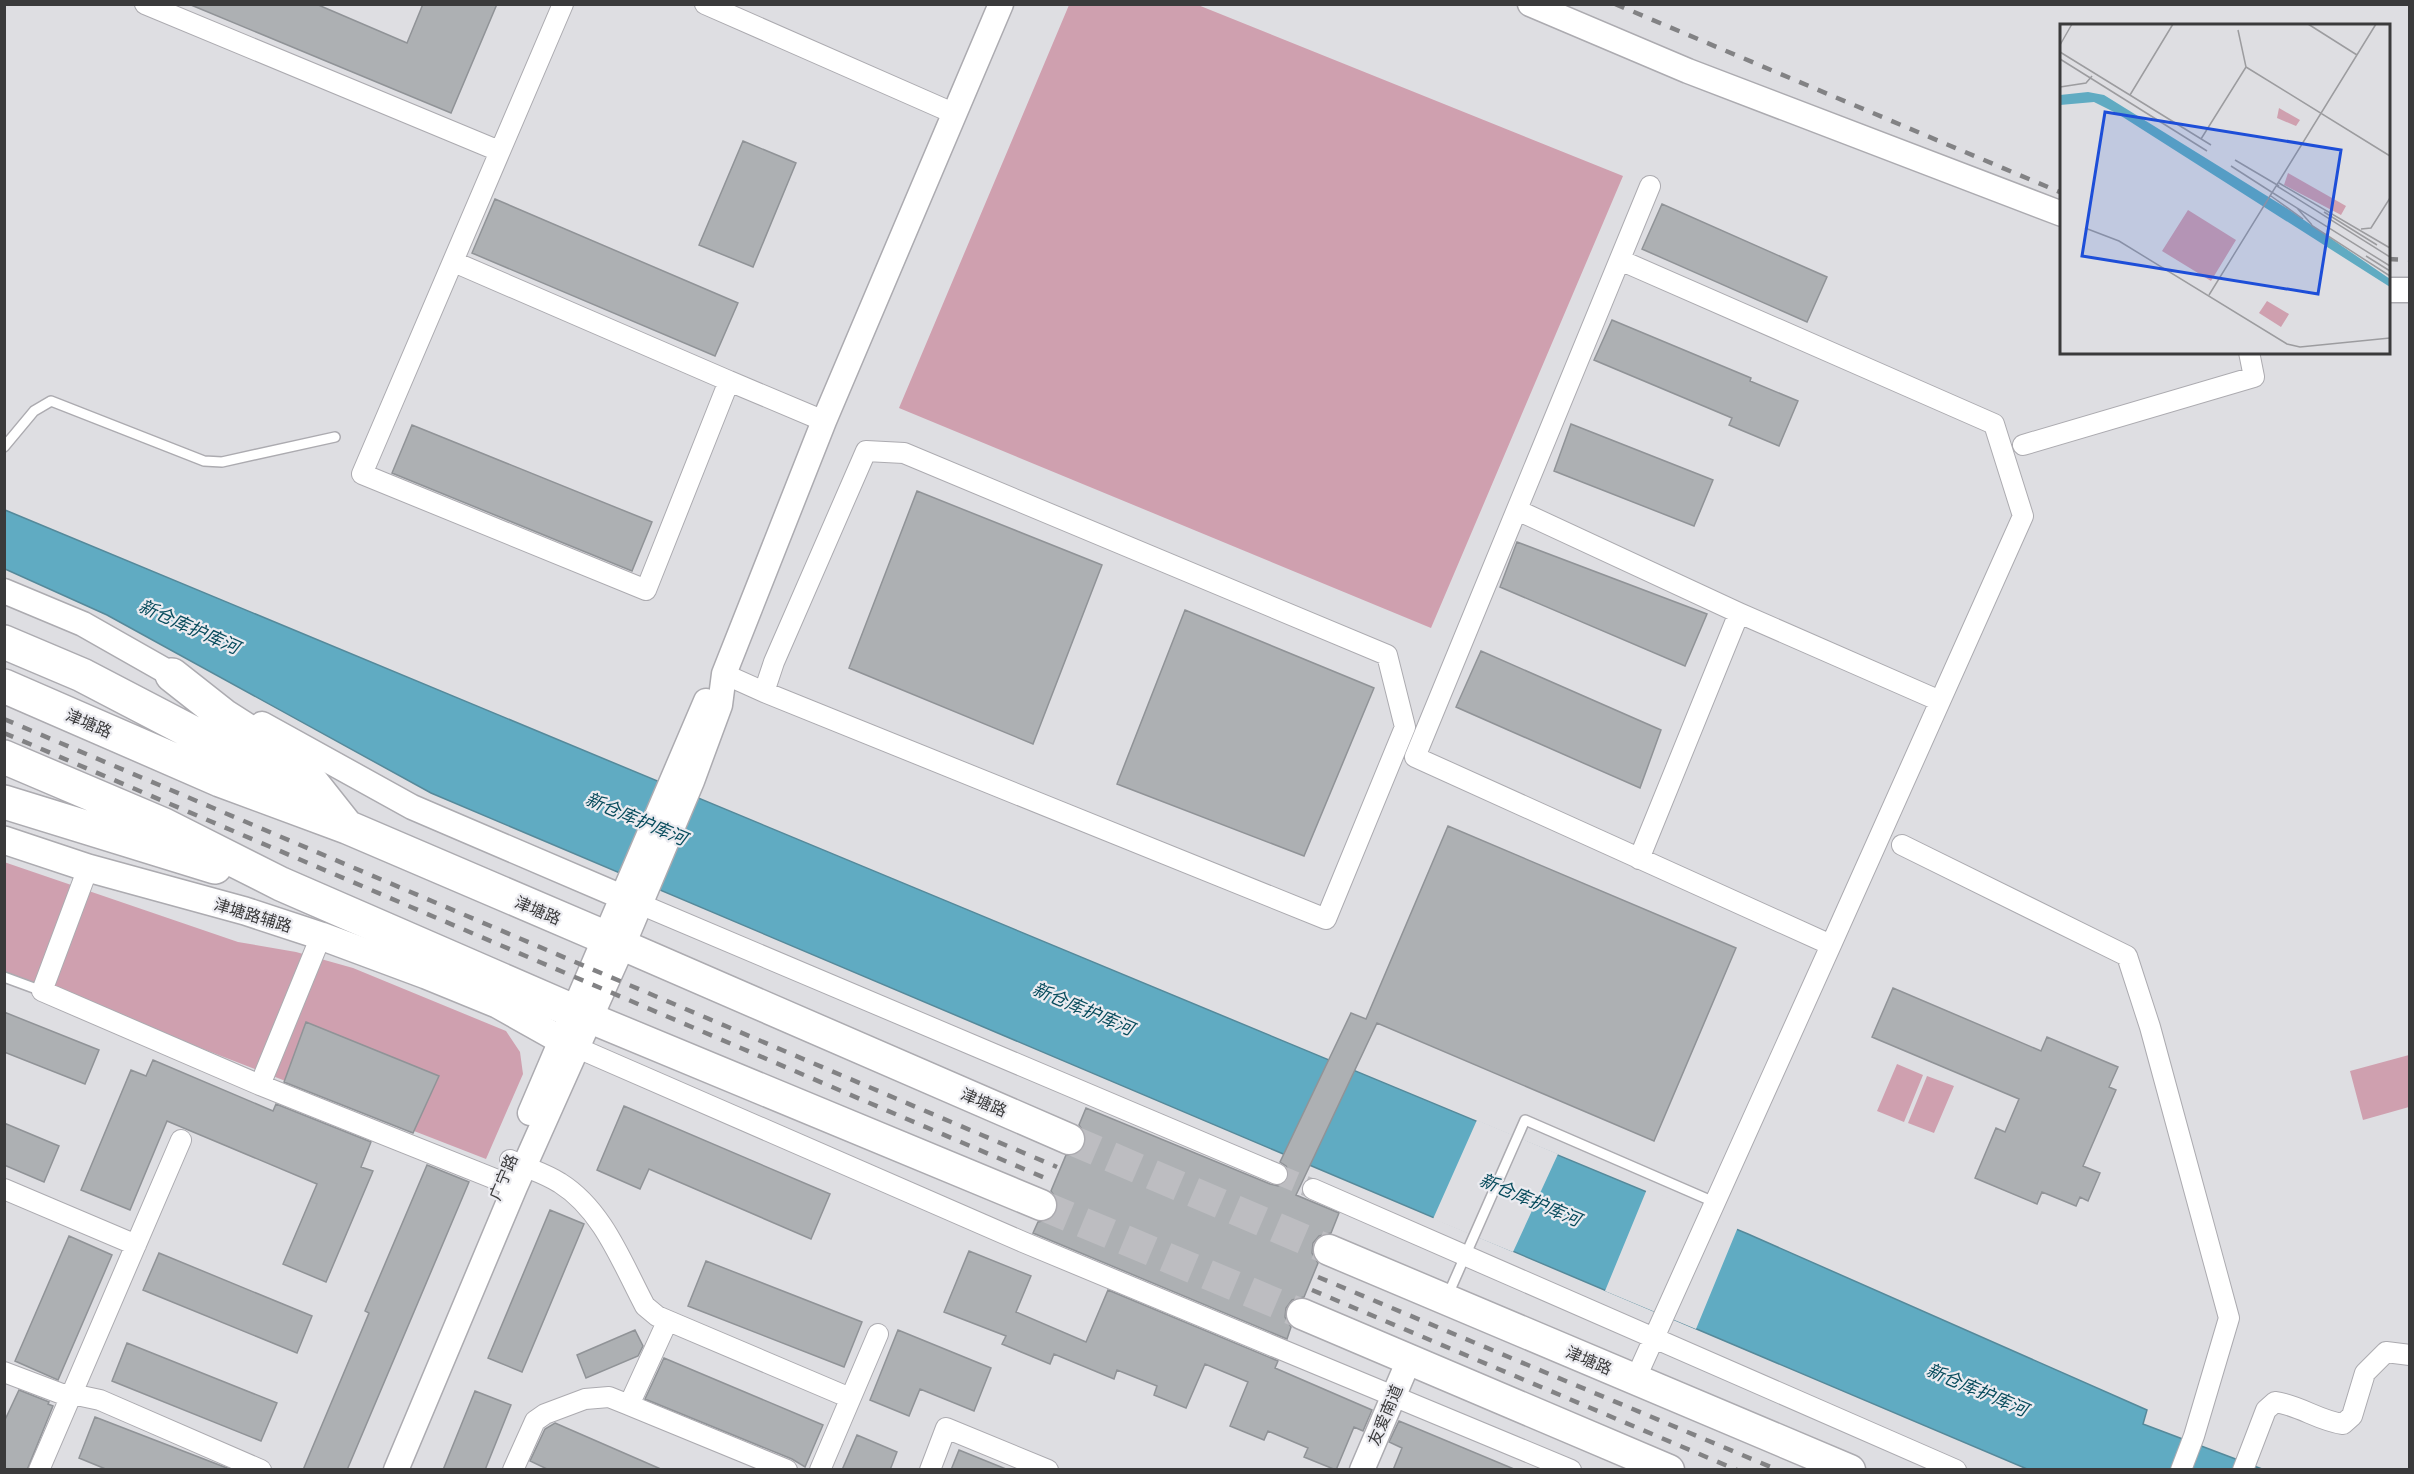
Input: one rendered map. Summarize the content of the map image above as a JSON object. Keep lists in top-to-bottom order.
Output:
{
  "streets": {
    "highway": ["津塘路"],
    "main road": ["津塘路辅路"],
    "street": ["广宁路", "友爱南道"]
  },
  "crossings": [
    ["津塘路", "广宁路"],
    ["津塘路辅路", "广宁路"]
  ],
  "water": ["新仓库护库河"]
}
